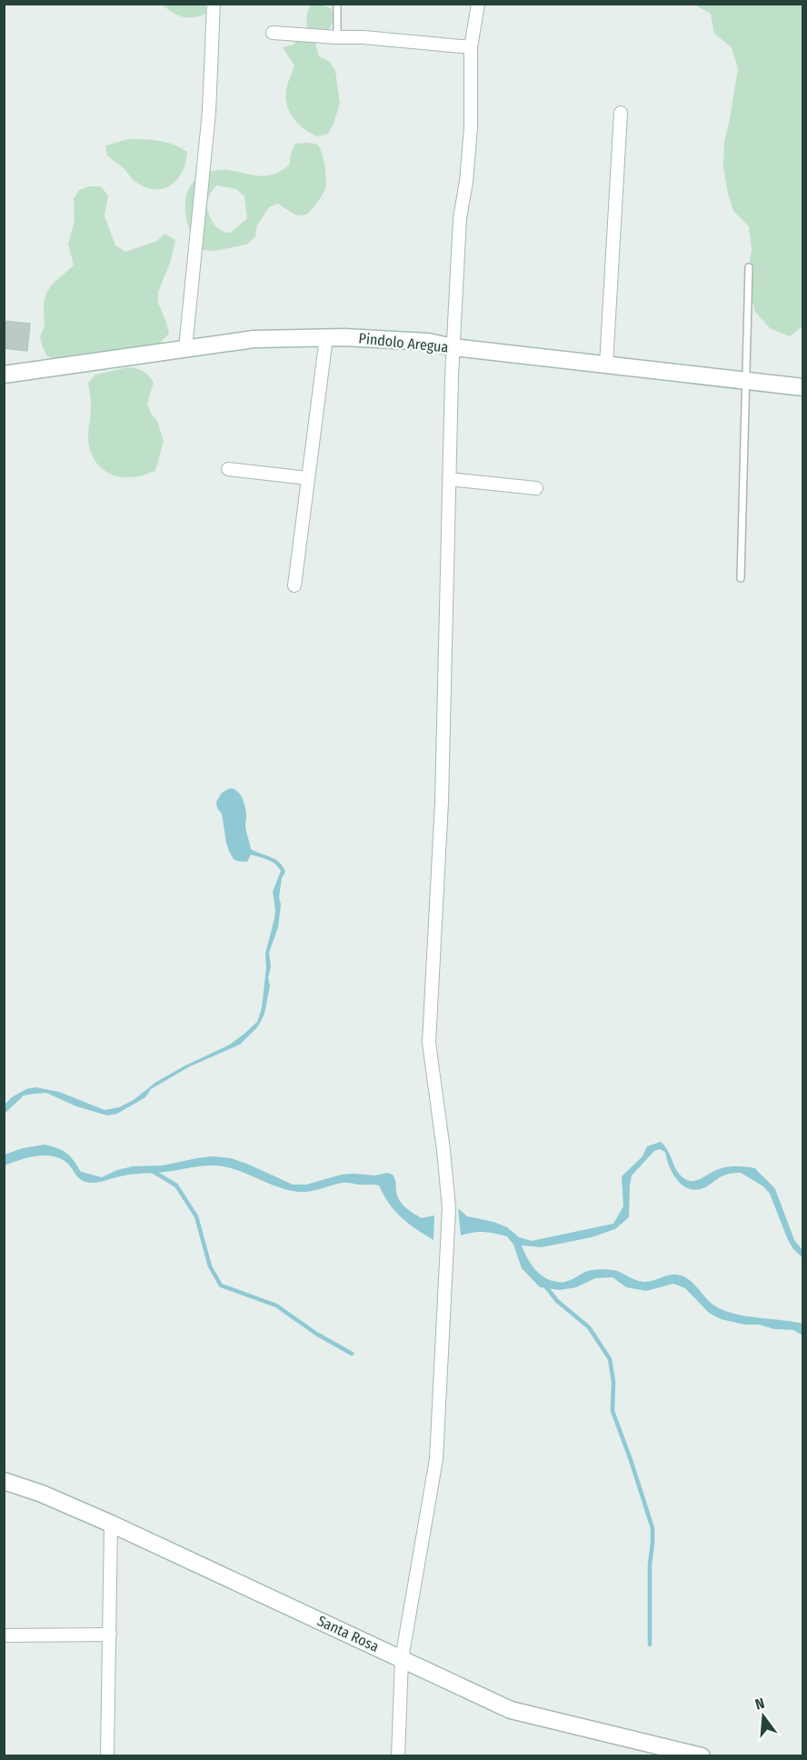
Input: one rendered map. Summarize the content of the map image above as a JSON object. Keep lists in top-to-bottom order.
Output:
{
  "streets": {
    "main road": ["Pindolo Aregua", "Santa Rosa"]
  },
  "north": "top"
}
